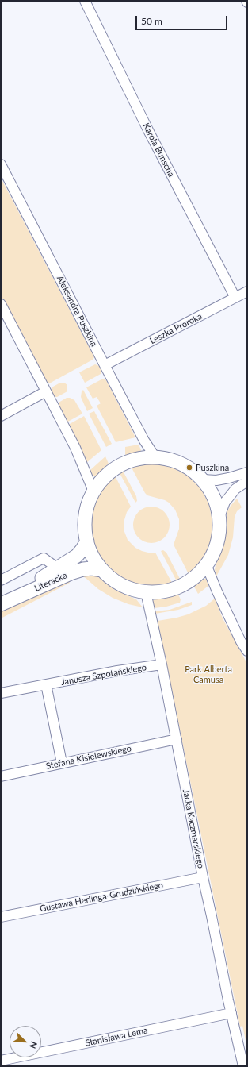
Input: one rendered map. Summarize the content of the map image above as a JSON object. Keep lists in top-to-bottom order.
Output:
{
  "streets": {
    "street": [
      "Karola Bunscha",
      "Aleksandra Puszkina",
      "Leszka Proroka",
      "Literacka",
      "Janusza Szpotańskiego",
      "Stefana Kisielewskiego",
      "Jacka Kaczmarskiego",
      "Gustawa Herlinga-Grudzińskiego",
      "Stanisława Lema"
    ]
  },
  "crossings": [
    ["Karola Bunscha", "Leszka Proroka"],
    ["Aleksandra Puszkina", "Leszka Proroka"],
    ["Janusza Szpotańskiego", "Jacka Kaczmarskiego"],
    ["Stefana Kisielewskiego", "Jacka Kaczmarskiego"],
    ["Jacka Kaczmarskiego", "Gustawa Herlinga-Grudzińskiego"],
    ["Jacka Kaczmarskiego", "Stanisława Lema"]
  ],
  "parks": ["Park Alberta Camusa"],
  "places": ["Puszkina"],
  "scale_bar": "50 m",
  "north": "bottom right"
}
